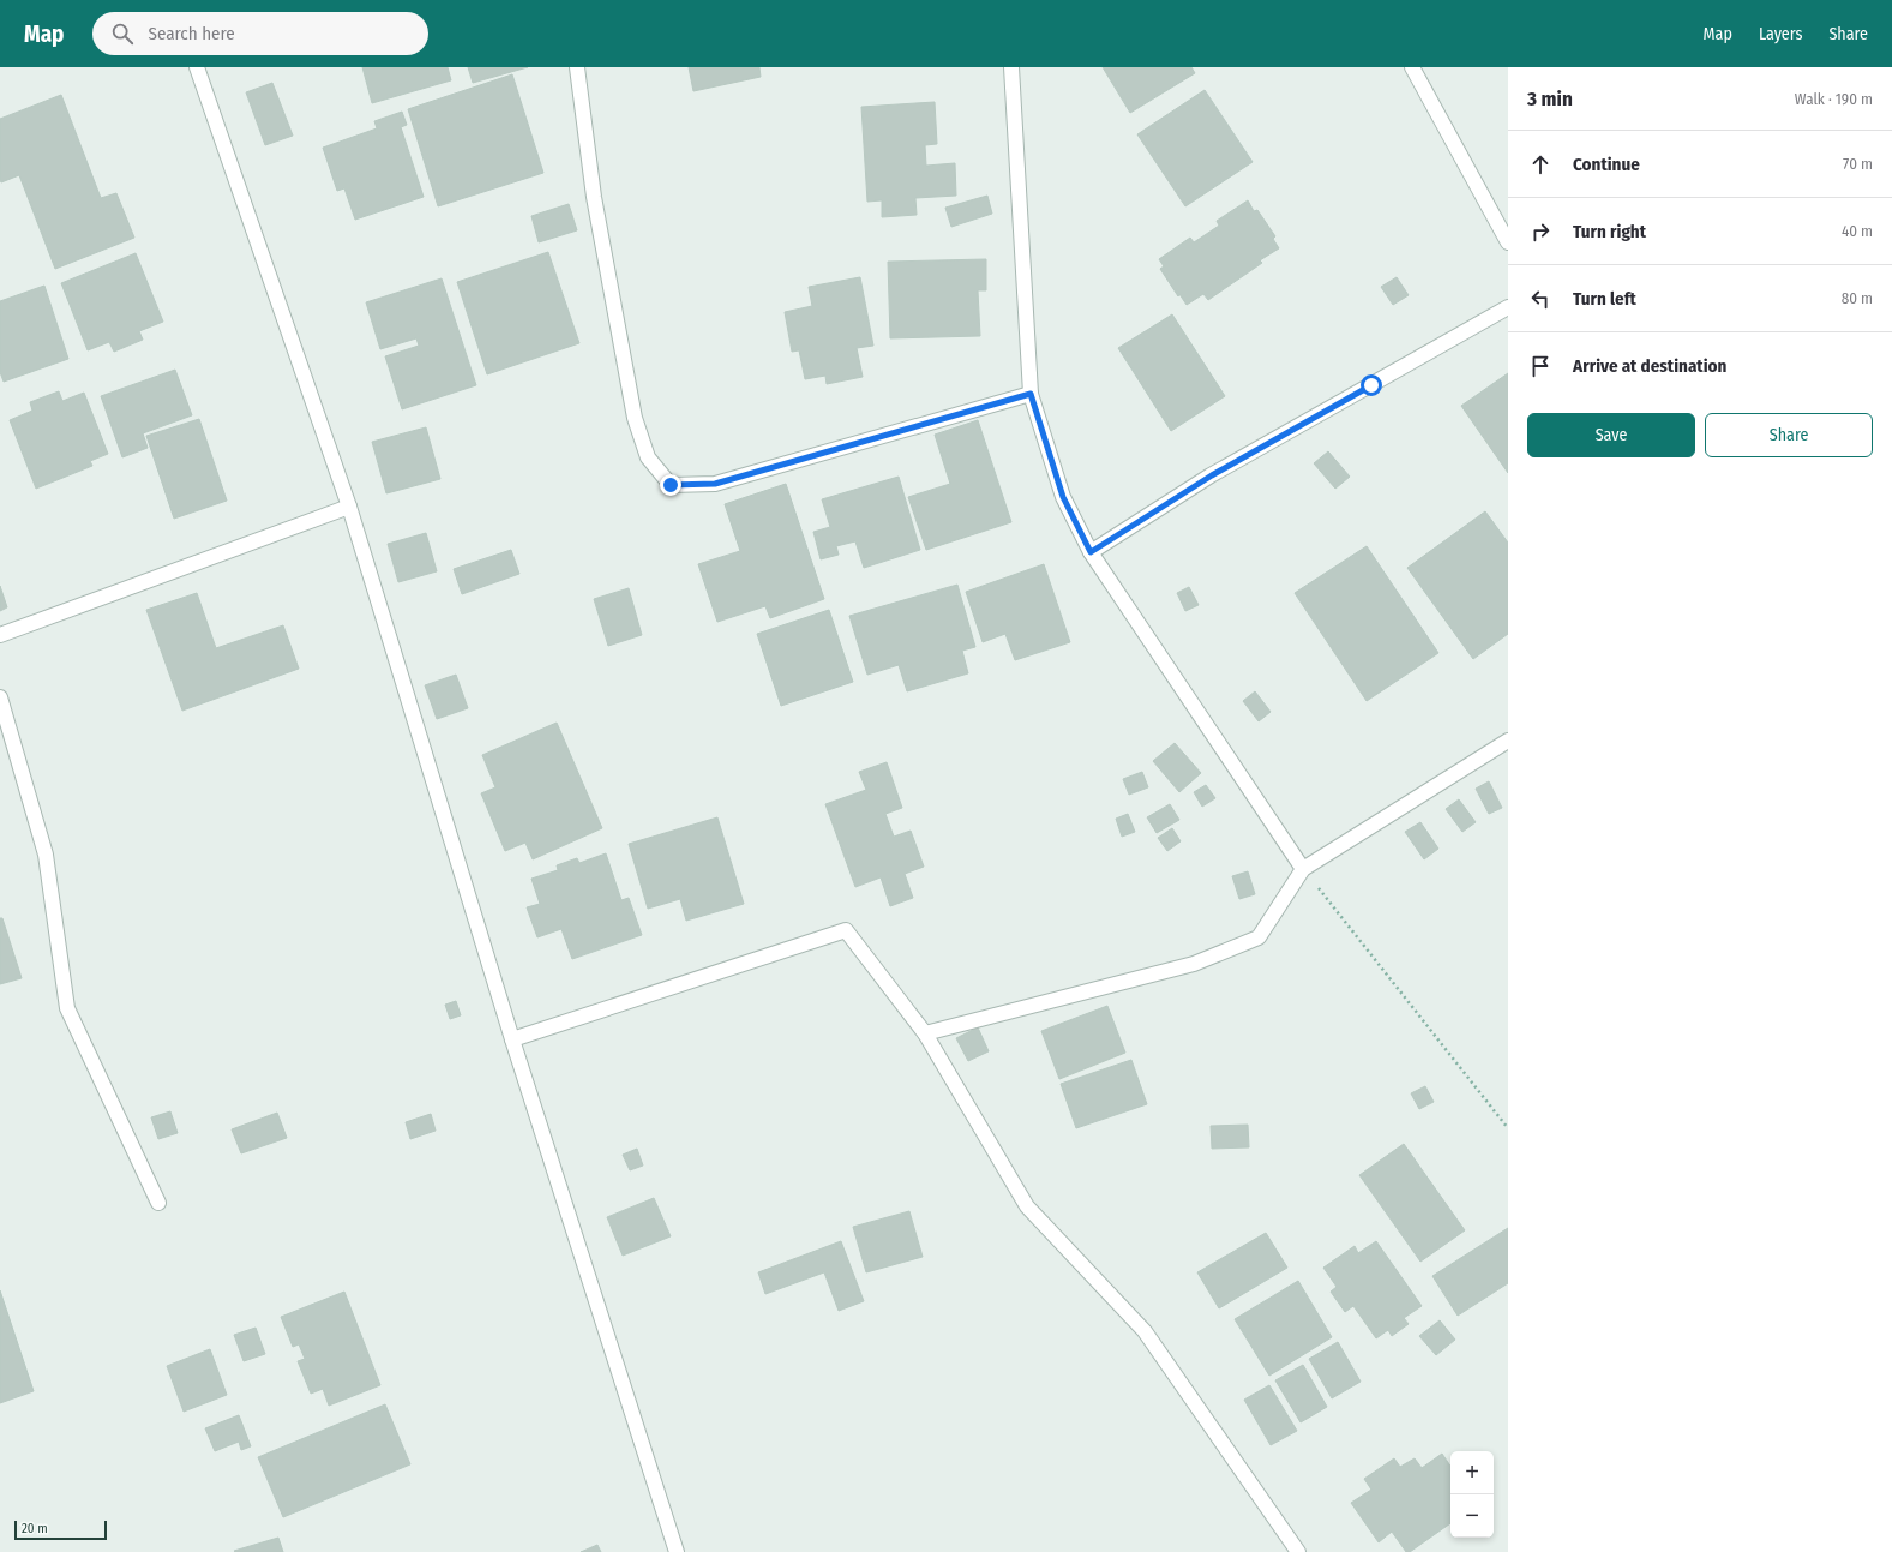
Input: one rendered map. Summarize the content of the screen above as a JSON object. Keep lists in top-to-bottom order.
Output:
{
  "scale_bar": "20 m",
  "page": {
    "header": "Map",
    "search": "Search here",
    "nav": ["Map", "Layers", "Share"],
    "heading": ["3 min", "Walk · 190 m"],
    "list": [
      ["Continue", "70 m"],
      ["Turn right", "40 m"],
      ["Turn left", "80 m"],
      "Arrive at destination"
    ],
    "buttons": ["Save", "Share"],
    "map_buttons": ["+", "−"],
    "scale": "20 m"
  }
}
